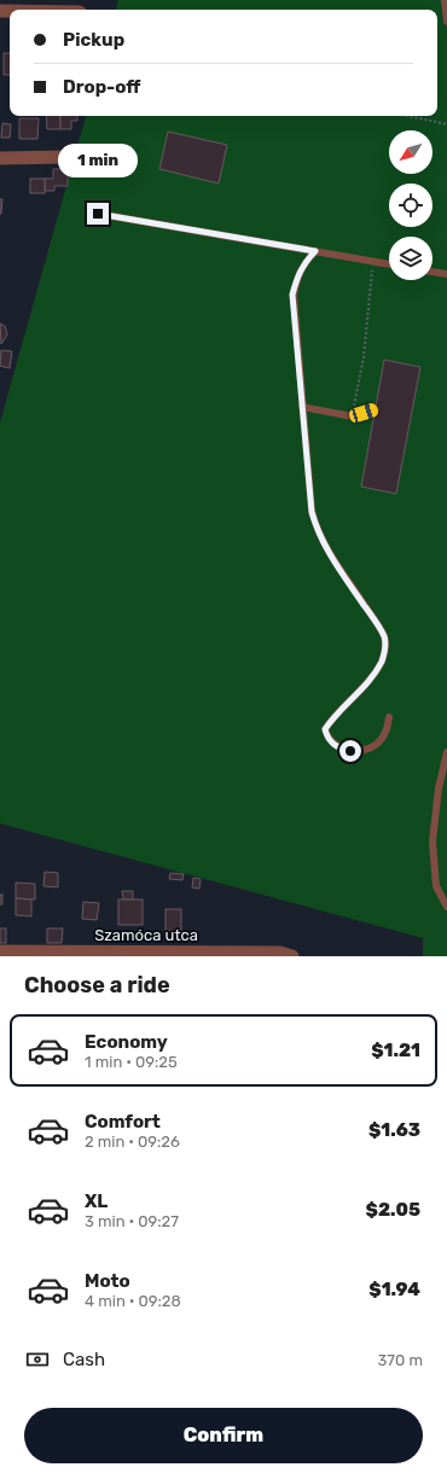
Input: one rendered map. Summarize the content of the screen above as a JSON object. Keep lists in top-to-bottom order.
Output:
{
  "streets": {
    "street": ["Szamóca utca"]
  },
  "north": "bottom left",
  "page": {
    "banner": ["Pickup", "Drop-off"],
    "bubble": "1 min",
    "heading": "Choose a ride",
    "list": [
      {
        "name": "Economy",
        "note": "1 min · 09:25",
        "value": "$1.21"
      },
      {
        "name": "Comfort",
        "note": "2 min · 09:26",
        "value": "$1.63"
      },
      {
        "name": "XL",
        "note": "3 min · 09:27",
        "value": "$2.05"
      },
      {
        "name": "Moto",
        "note": "4 min · 09:28",
        "value": "$1.94"
      }
    ],
    "pay": ["Cash", "370 m"],
    "buttons": "Confirm"
  }
}
